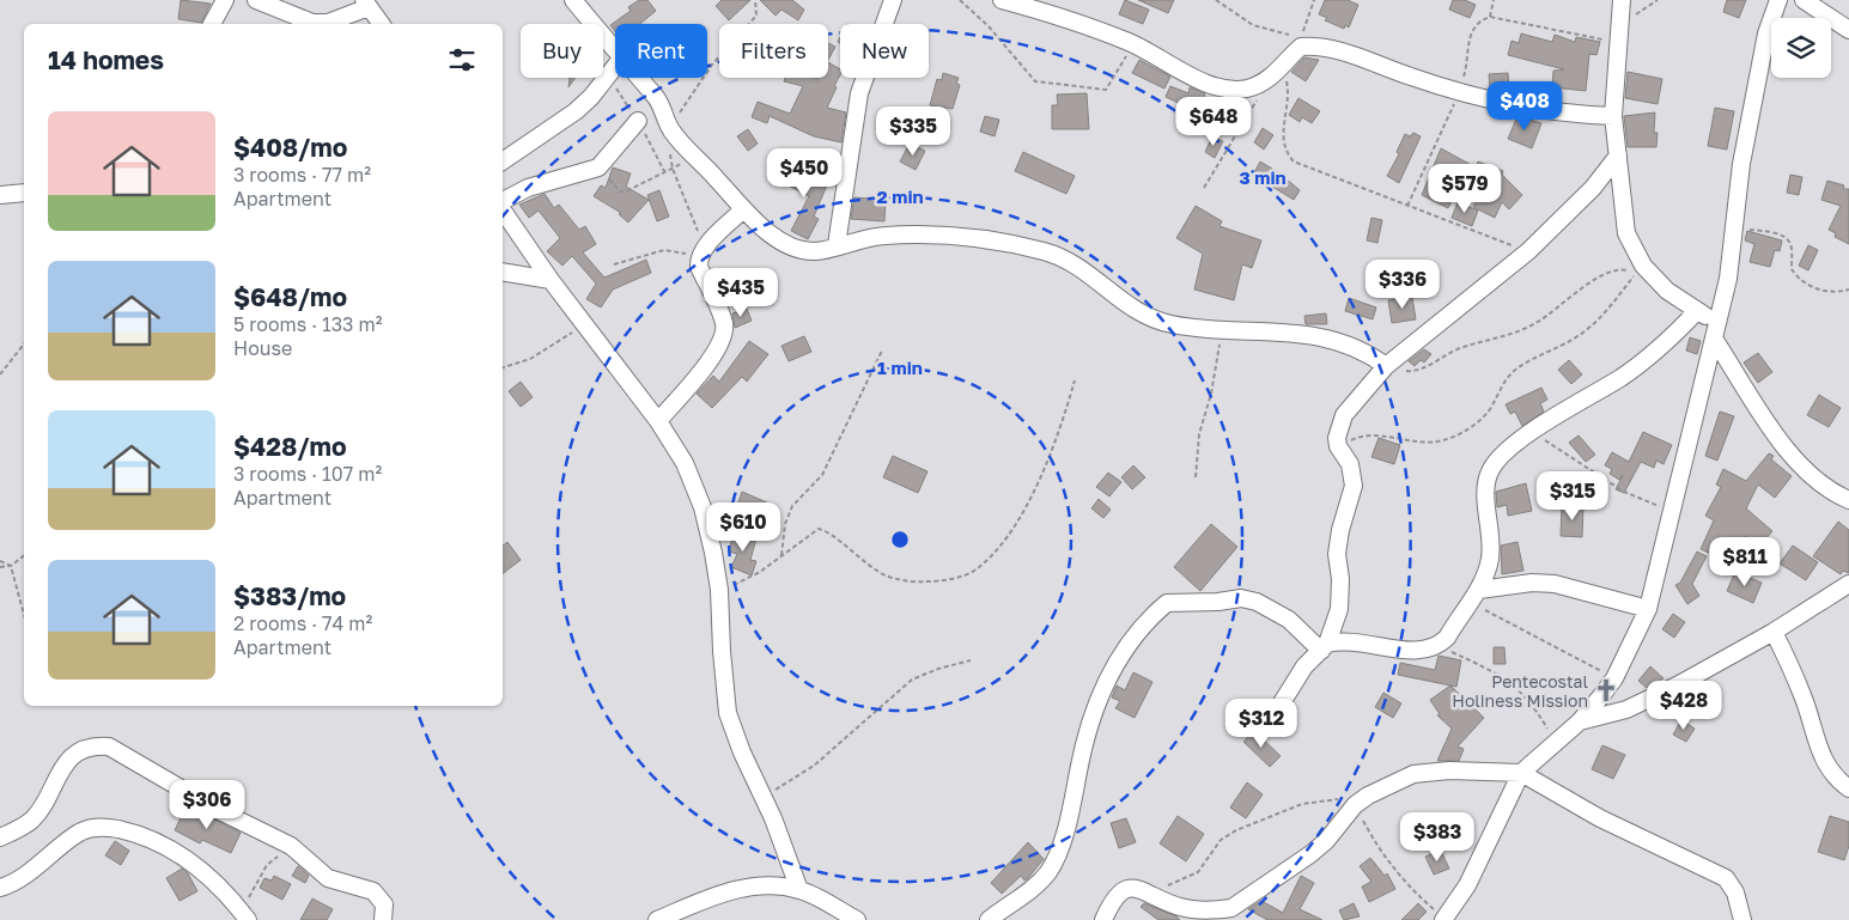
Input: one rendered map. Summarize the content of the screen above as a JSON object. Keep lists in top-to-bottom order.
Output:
{
  "places": {
    "church": ["Pentecostal Holiness Mission"]
  },
  "page": {
    "chip": [
      "Buy",
      "Rent",
      "Filters",
      "New"
    ],
    "heading": "14 homes",
    "price": [
      "$408",
      "$648",
      "$335",
      "$450",
      "$579",
      "$336",
      "$435",
      "$315",
      "$610",
      "$811",
      "$428",
      "$312",
      "$306",
      "$383"
    ],
    "list": [
      {
        "name": "$408/mo",
        "note": "3 rooms · 77 m² · Apartment"
      },
      {
        "name": "$648/mo",
        "note": "5 rooms · 133 m² · House"
      },
      {
        "name": "$428/mo",
        "note": "3 rooms · 107 m² · Apartment"
      },
      {
        "name": "$383/mo",
        "note": "2 rooms · 74 m² · Apartment"
      }
    ]
  },
  "rings": ["3 min", "2 min", "1 min"]
}
